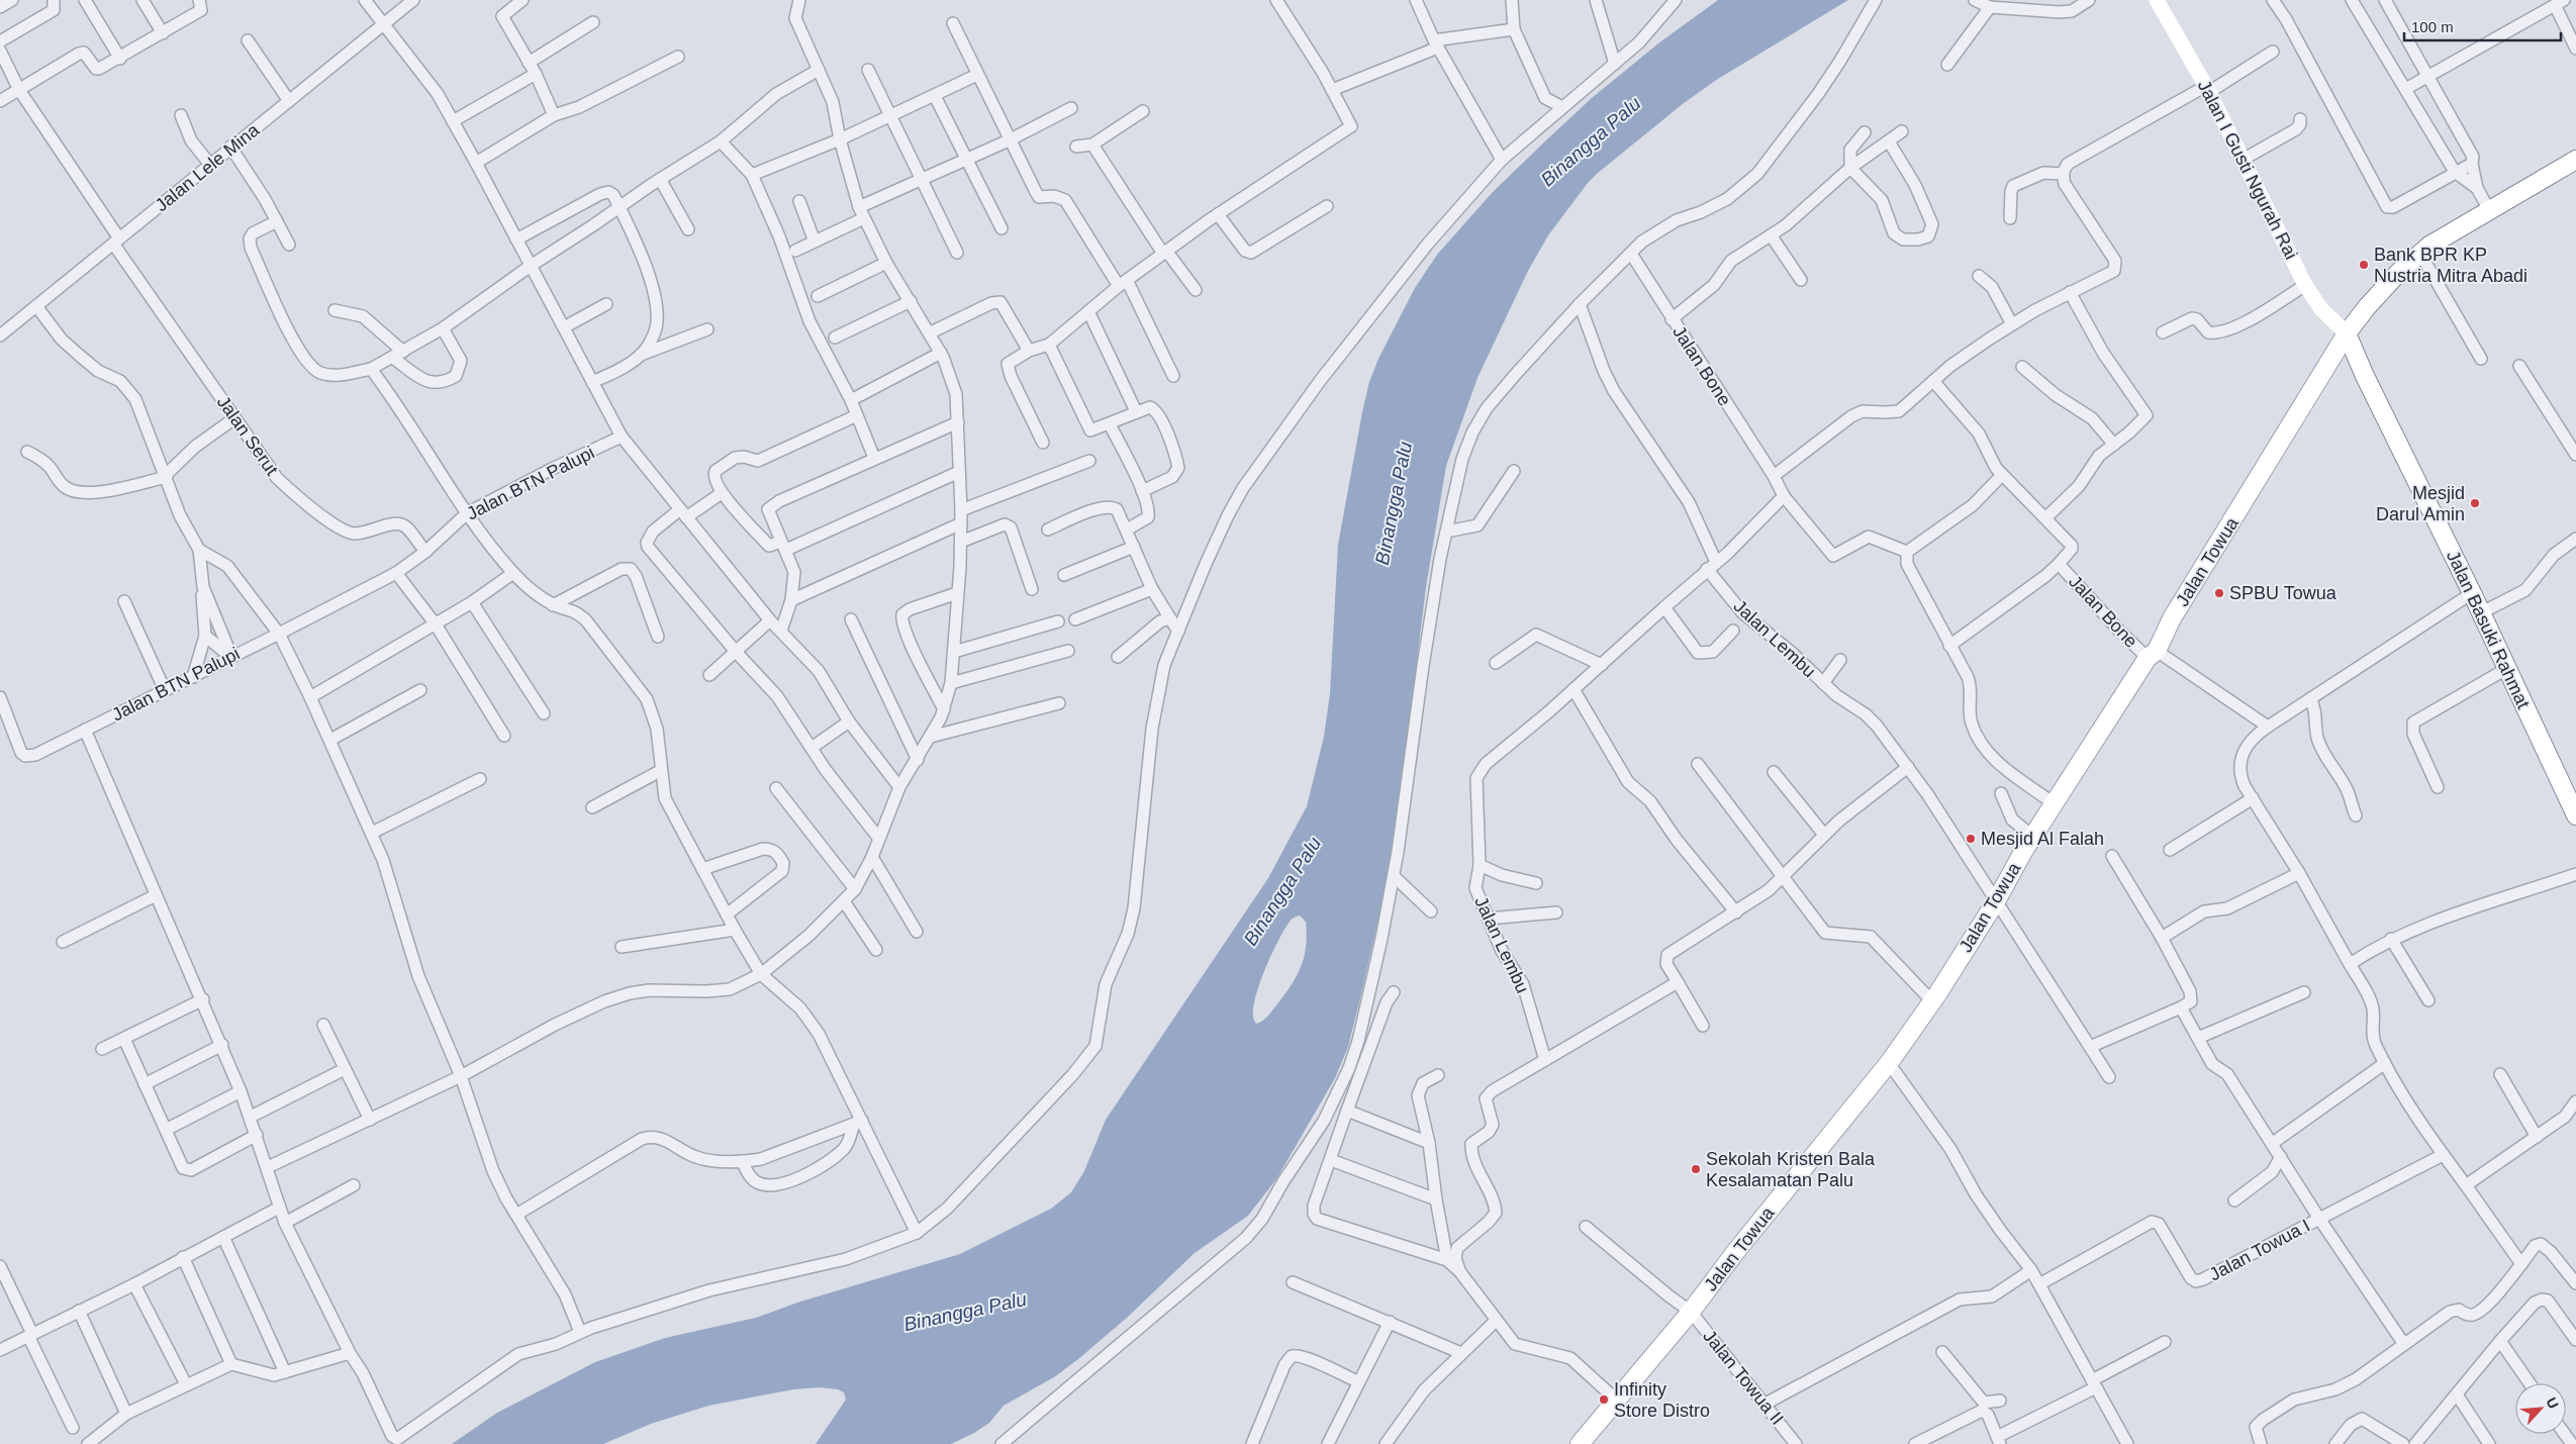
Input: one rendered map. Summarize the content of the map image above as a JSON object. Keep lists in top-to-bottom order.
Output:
{
  "streets": {
    "main road": ["Jalan I Gusti Ngurah Rai", "Jalan Towua", "Jalan Basuki Rahmat"],
    "street": [
      "Jalan Lele Mina",
      "Jalan Bone",
      "Jalan Serut",
      "Jalan BTN Palupi",
      "Jalan Lembu",
      "Jalan Towua I",
      "Jalan Towua II"
    ]
  },
  "crossings": [
    ["Jalan Lele Mina", "Jalan Serut"],
    ["Jalan I Gusti Ngurah Rai", "Jalan Towua"],
    ["Jalan I Gusti Ngurah Rai", "Jalan Basuki Rahmat"],
    ["Jalan Bone", "Jalan Towua"],
    ["Jalan Serut", "Jalan BTN Palupi"],
    ["Jalan Towua", "Jalan Basuki Rahmat"],
    ["Jalan Towua", "Jalan Lembu"],
    ["Jalan Towua", "Jalan Towua II"]
  ],
  "water": ["Binangga Palu"],
  "places": [
    "Bank BPR KP Nustria Mitra Abadi",
    "Mesjid Darul Amin",
    "SPBU Towua",
    "Mesjid Al Falah",
    "Sekolah Kristen Bala Kesalamatan Palu",
    "Infinity Store Distro"
  ],
  "scale_bar": "100 m",
  "north": "top right"
}
